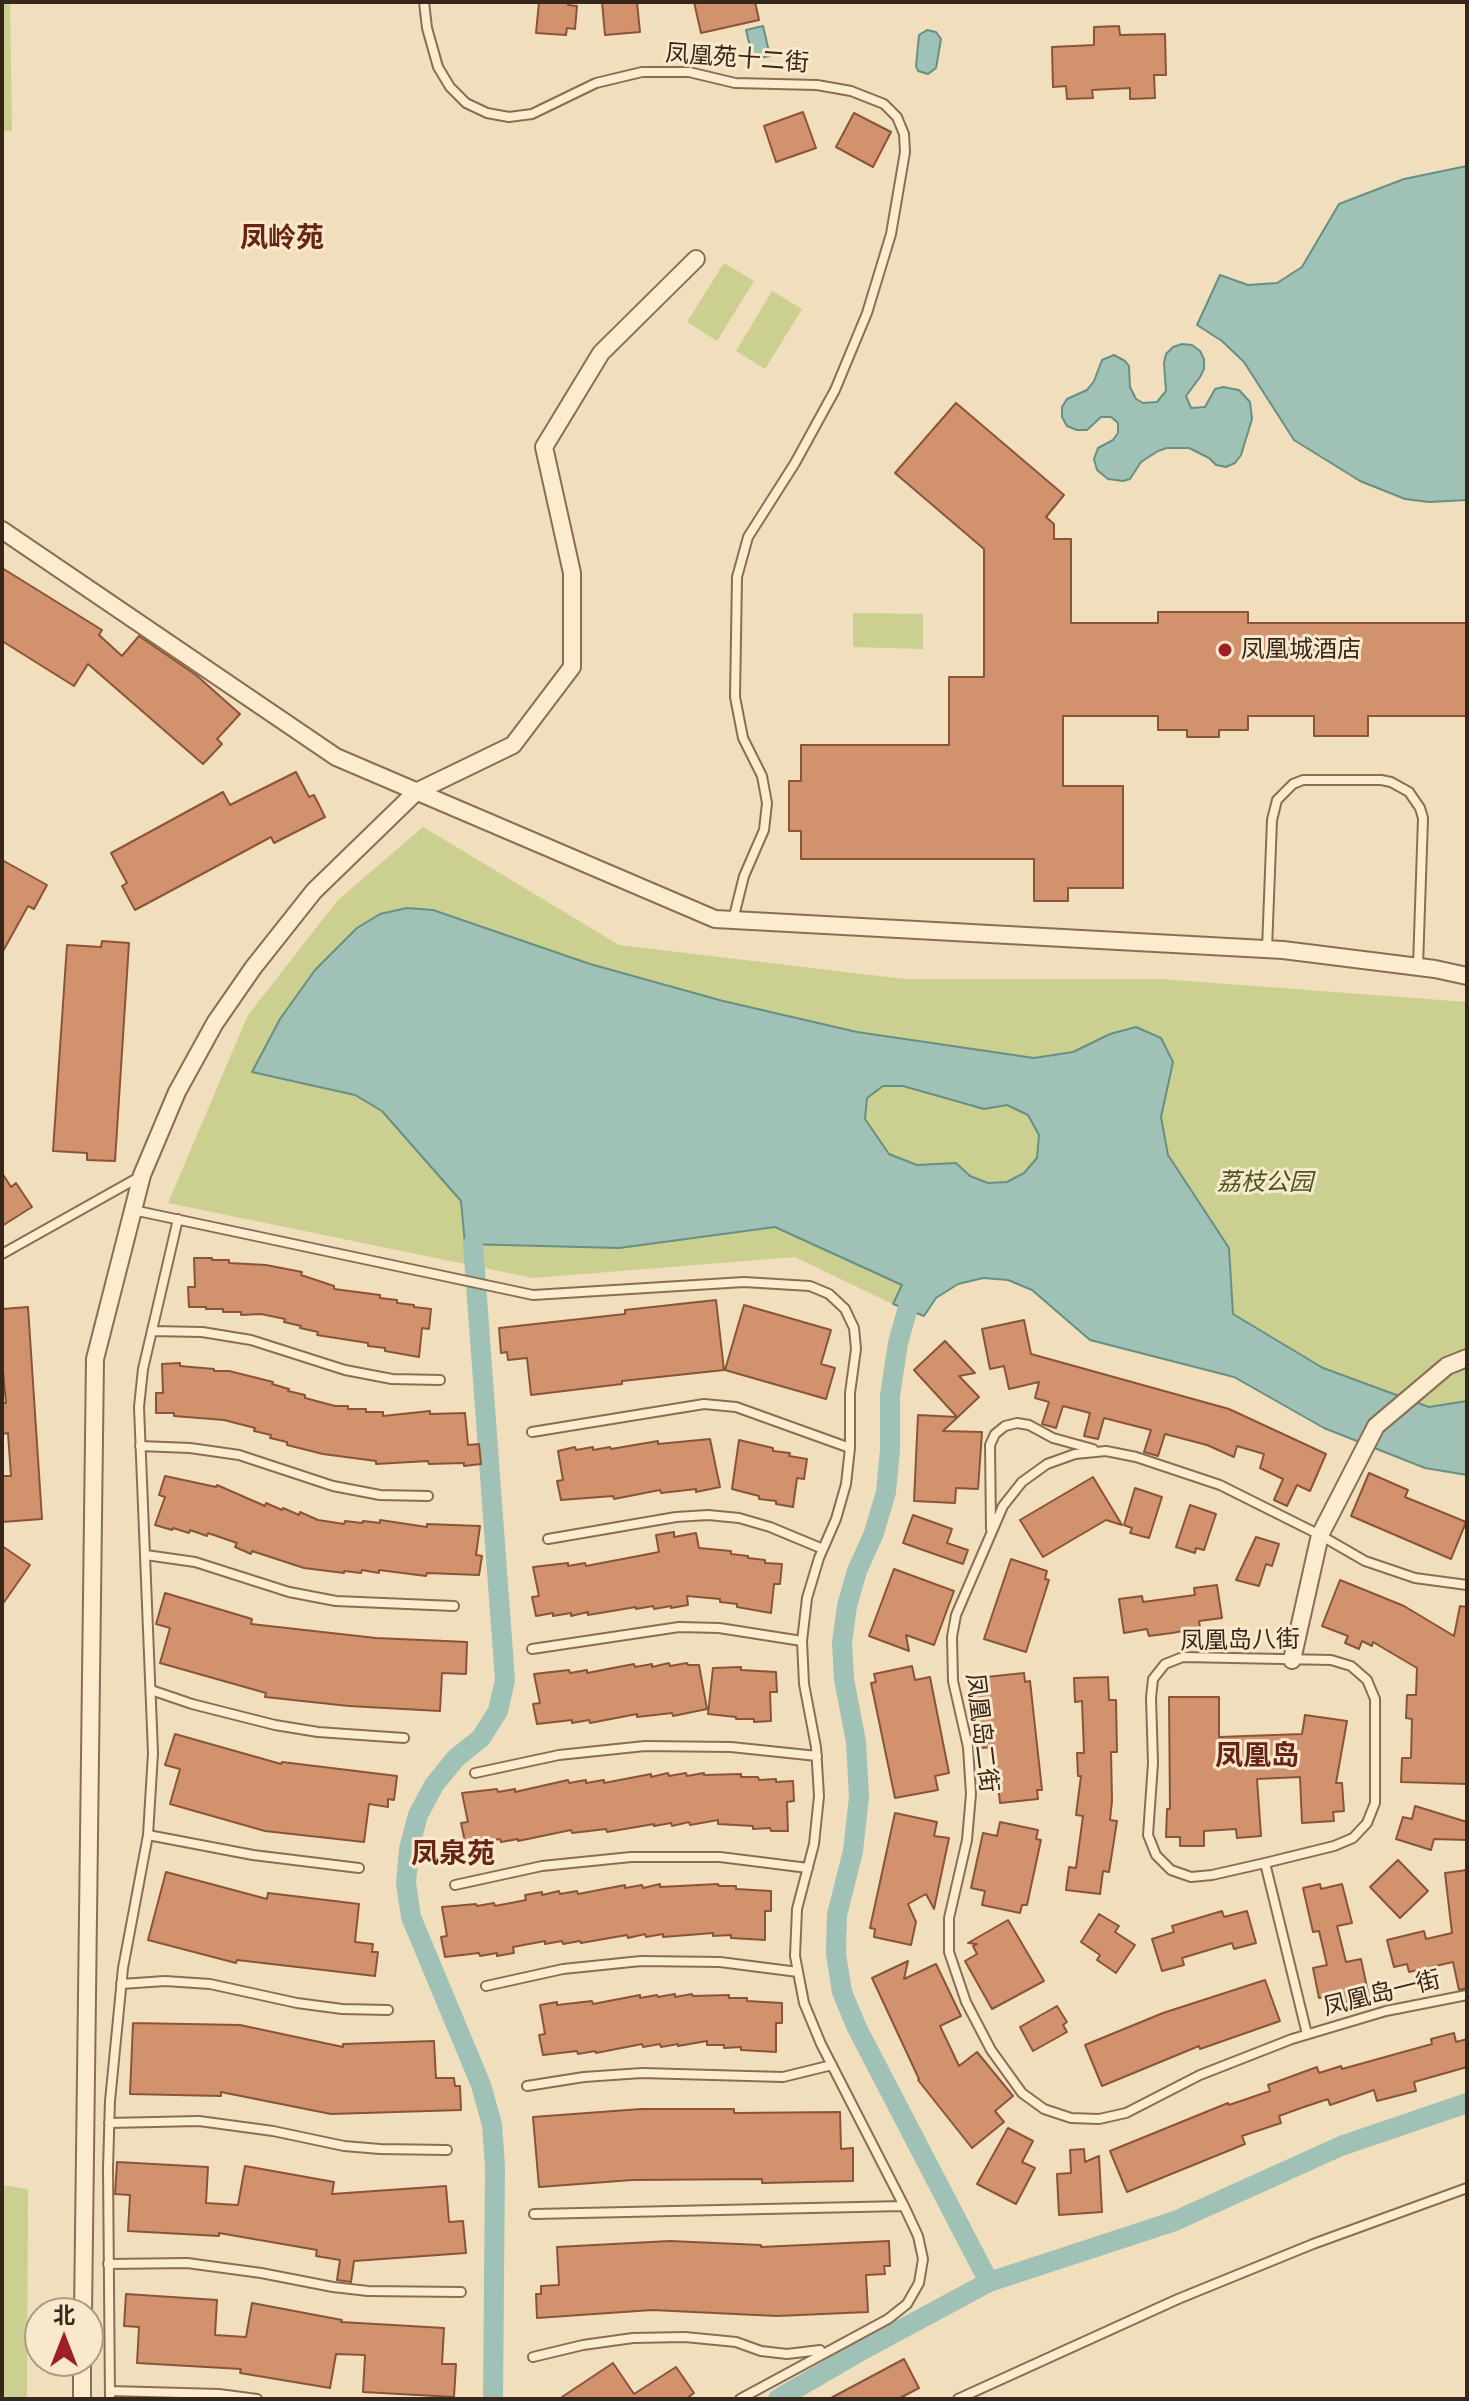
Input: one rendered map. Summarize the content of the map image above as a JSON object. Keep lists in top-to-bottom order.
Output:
{
  "streets": {
    "lane": [
      "凤凰苑十二街",
      "凤凰岛八街",
      "凤凰岛二街",
      "凤凰岛一街"
    ]
  },
  "crossings": [
    ["凤凰岛二街", "凤凰岛一街"]
  ],
  "districts": ["凤岭苑", "凤凰岛", "凤泉苑"],
  "parks": ["荔枝公园"],
  "places": ["凤凰城酒店"],
  "north": "top"
}
